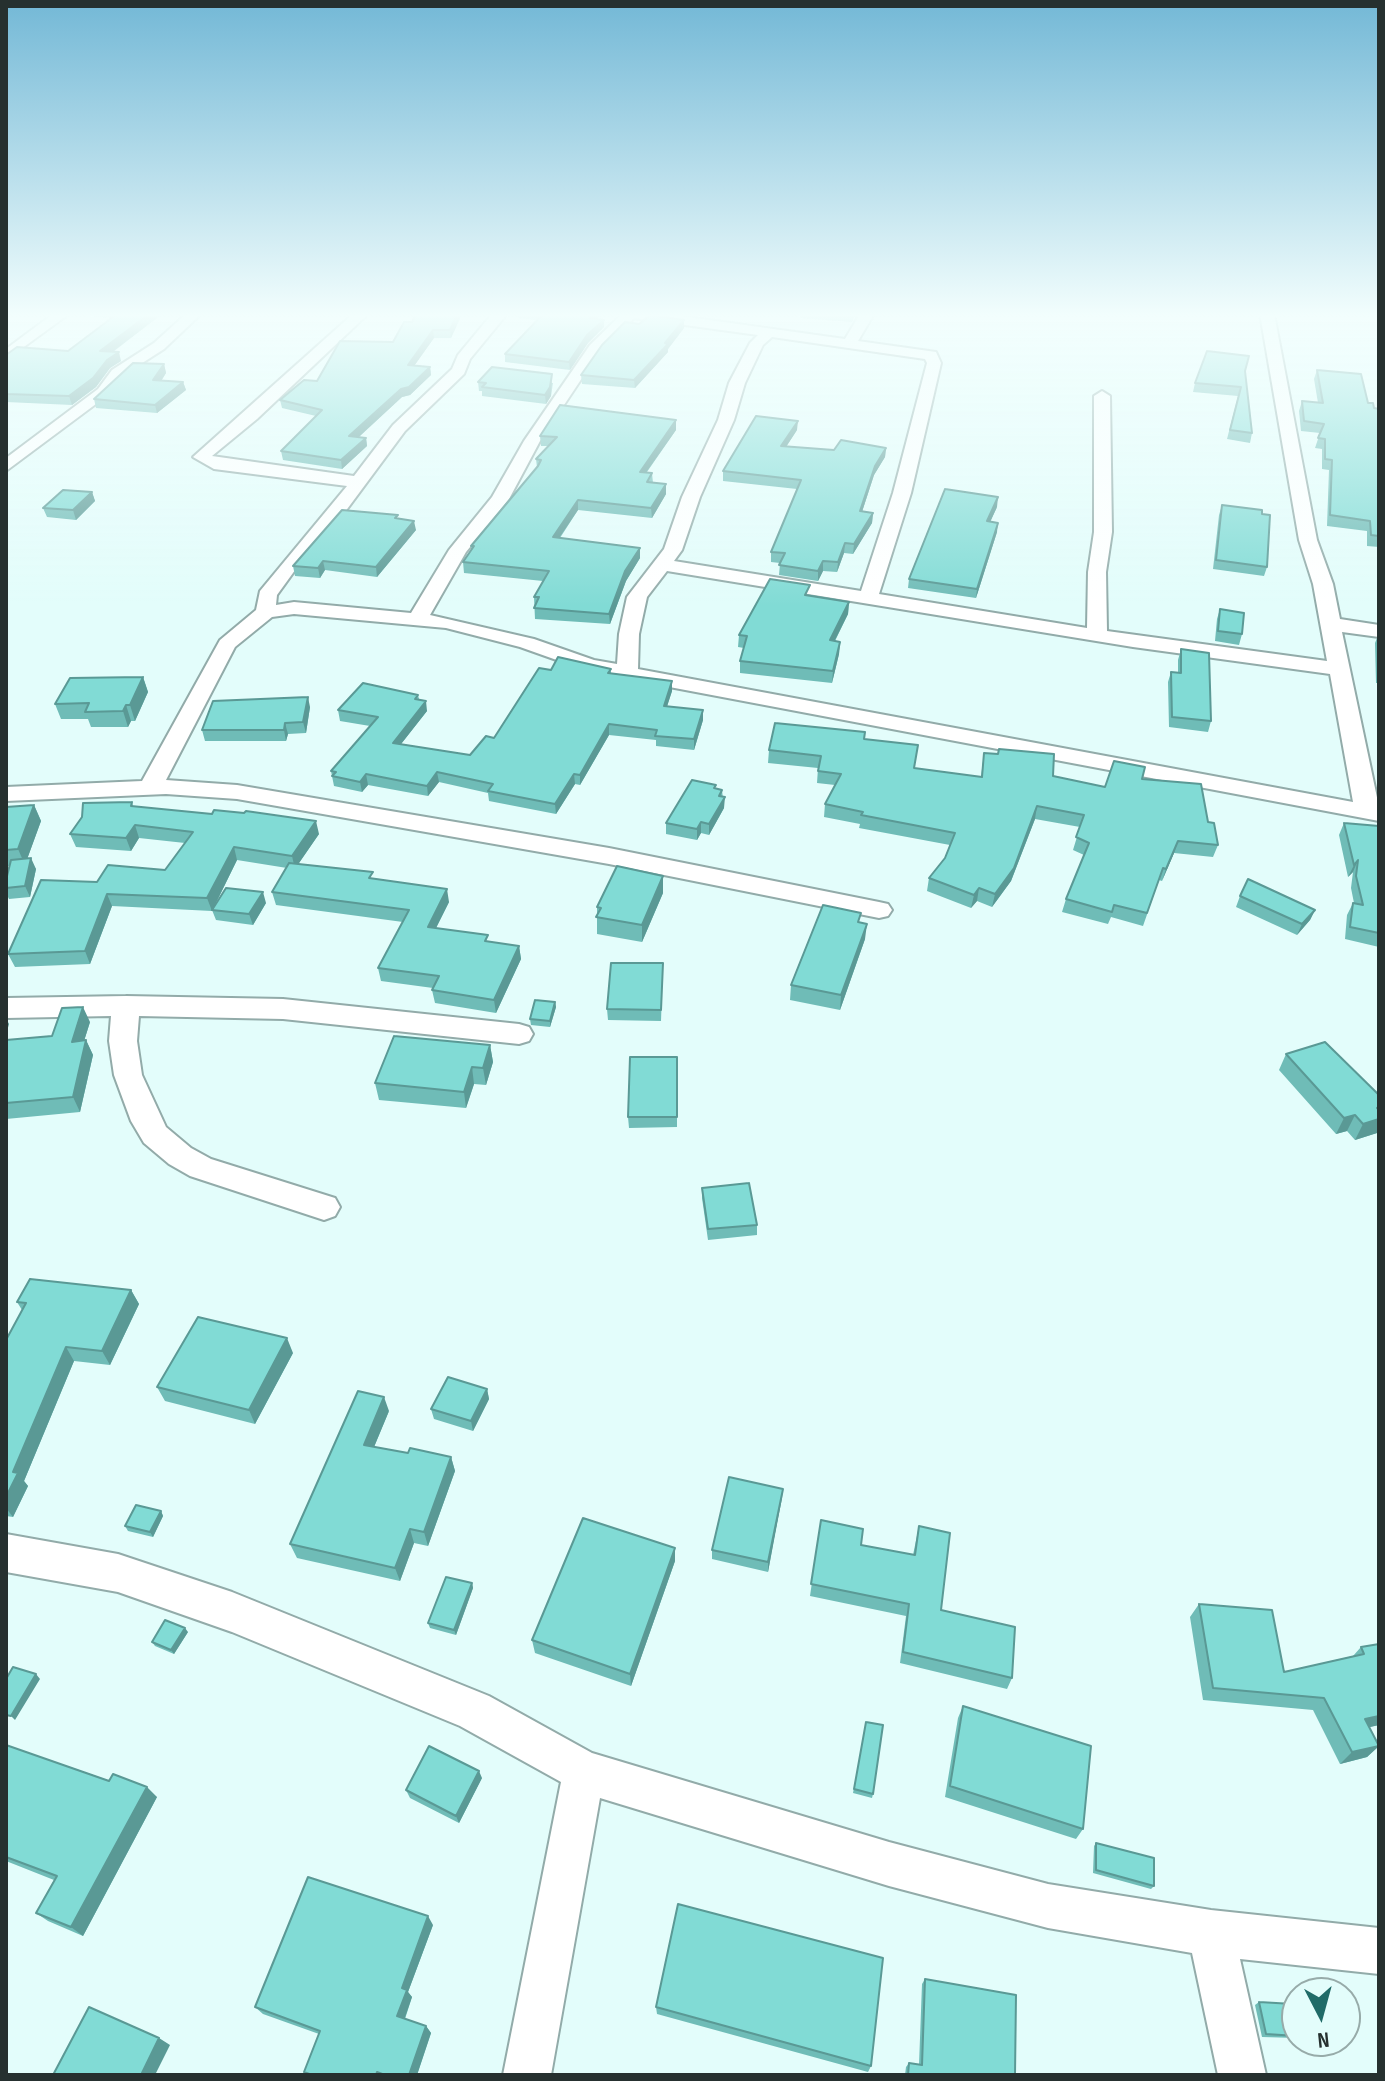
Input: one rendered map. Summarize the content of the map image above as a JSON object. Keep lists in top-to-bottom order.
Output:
{
  "north": "bottom"
}
